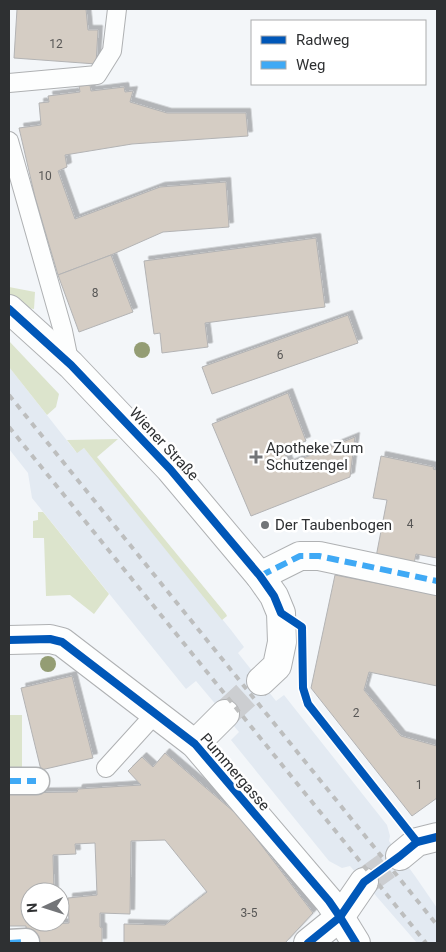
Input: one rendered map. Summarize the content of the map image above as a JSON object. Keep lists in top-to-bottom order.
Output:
{
  "streets": {
    "street": ["Wiener Straße", "Pummergasse"]
  },
  "places": {
    "health": ["Apotheke Zum Schutzengel"],
    "other": ["Der Taubenbogen"]
  },
  "house_numbers": [
    "12",
    "10",
    "8",
    "6",
    "4",
    "2",
    "1",
    "3-5"
  ],
  "legend": ["Radweg", "Weg"],
  "north": "left"
}
